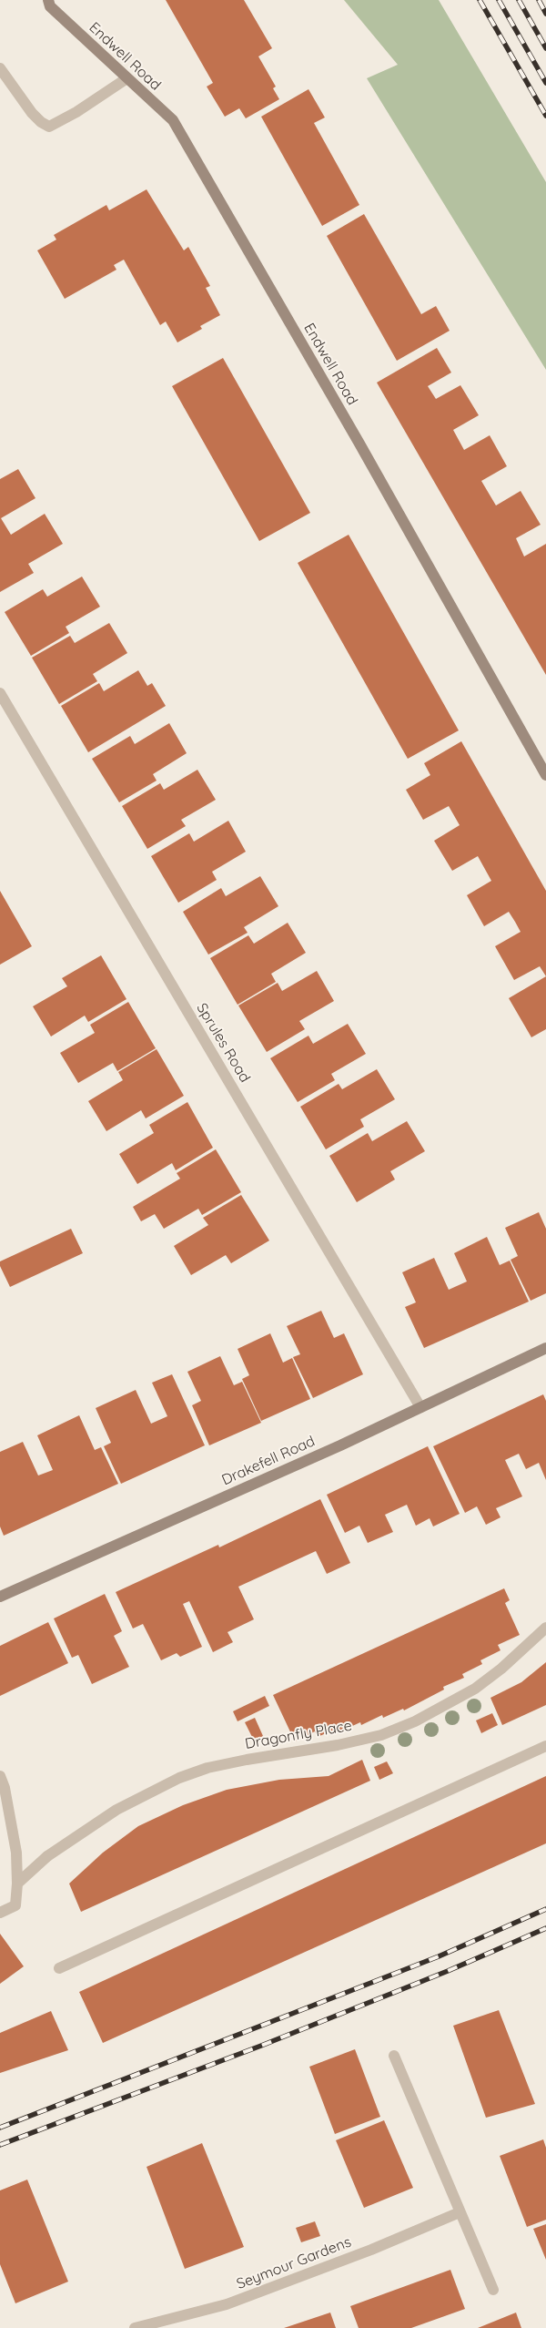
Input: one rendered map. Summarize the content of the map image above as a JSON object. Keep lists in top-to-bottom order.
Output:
{
  "streets": {
    "street": [
      "Endwell Road",
      "Sprules Road",
      "Drakefell Road",
      "Dragonfly Place",
      "Seymour Gardens"
    ]
  },
  "crossings": [
    ["Sprules Road", "Drakefell Road"]
  ]
}
